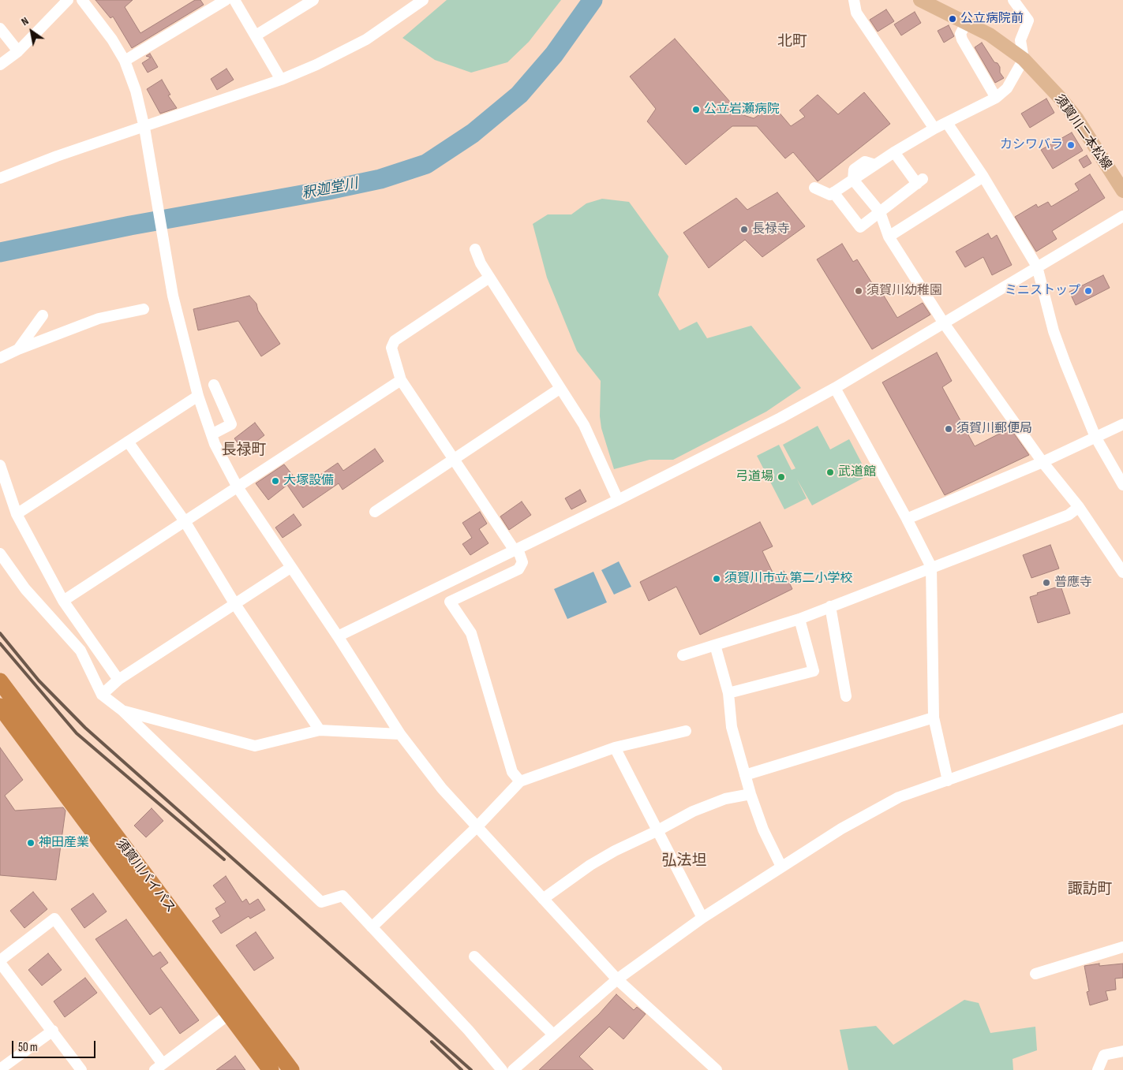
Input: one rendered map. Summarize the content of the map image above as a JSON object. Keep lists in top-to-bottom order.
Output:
{
  "streets": {
    "highway": ["須賀川バイパス"],
    "main road": ["須賀川二本松線"]
  },
  "districts": [
    "北町",
    "長禄町",
    "弘法坦",
    "諏訪町"
  ],
  "water": ["釈迦堂川"],
  "places": [
    "公立病院前",
    "公立岩瀬病院",
    "カシワバラ",
    "長禄寺",
    "須賀川幼稚園",
    "ミニストップ",
    "須賀川郵便局",
    "武道館",
    "弓道場",
    "大塚設備",
    "須賀川市立 第二小学校",
    "普應寺",
    "神田産業"
  ],
  "scale_bar": "50 m",
  "north": "top left"
}
